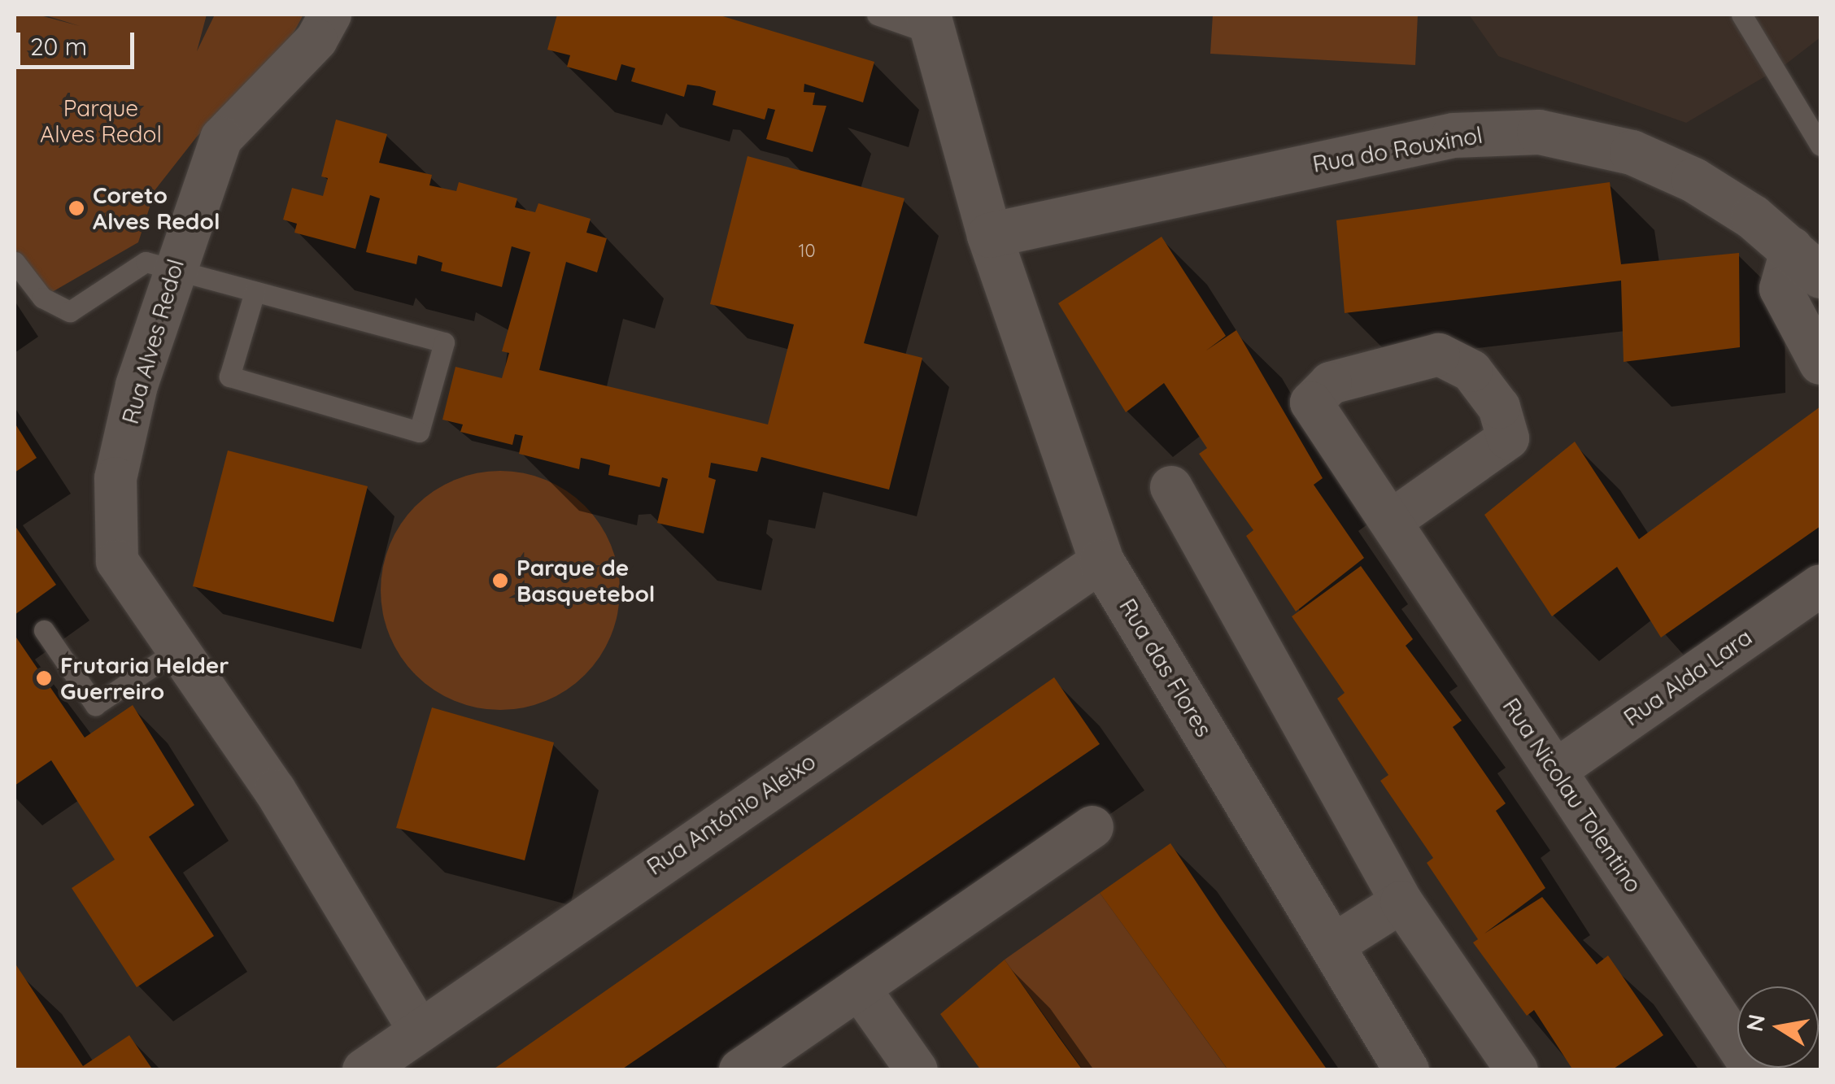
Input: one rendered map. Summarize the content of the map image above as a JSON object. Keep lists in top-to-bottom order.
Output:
{
  "streets": {
    "main road": ["Rua do Rouxinol", "Rua das Flores"],
    "street": [
      "Rua Alves Redol",
      "Rua Alda Lara",
      "Rua Nicolau Tolentino",
      "Rua António Aleixo"
    ]
  },
  "crossings": [
    ["Rua do Rouxinol", "Rua das Flores"],
    ["Rua Alves Redol", "Rua António Aleixo"],
    ["Rua das Flores", "Rua António Aleixo"],
    ["Rua Alda Lara", "Rua Nicolau Tolentino"]
  ],
  "parks": ["Parque Alves Redol"],
  "places": ["Coreto Alves Redol", "Parque de Basquetebol", "Frutaria Helder Guerreiro"],
  "house_numbers": ["10"],
  "scale_bar": "20 m",
  "north": "left"
}
